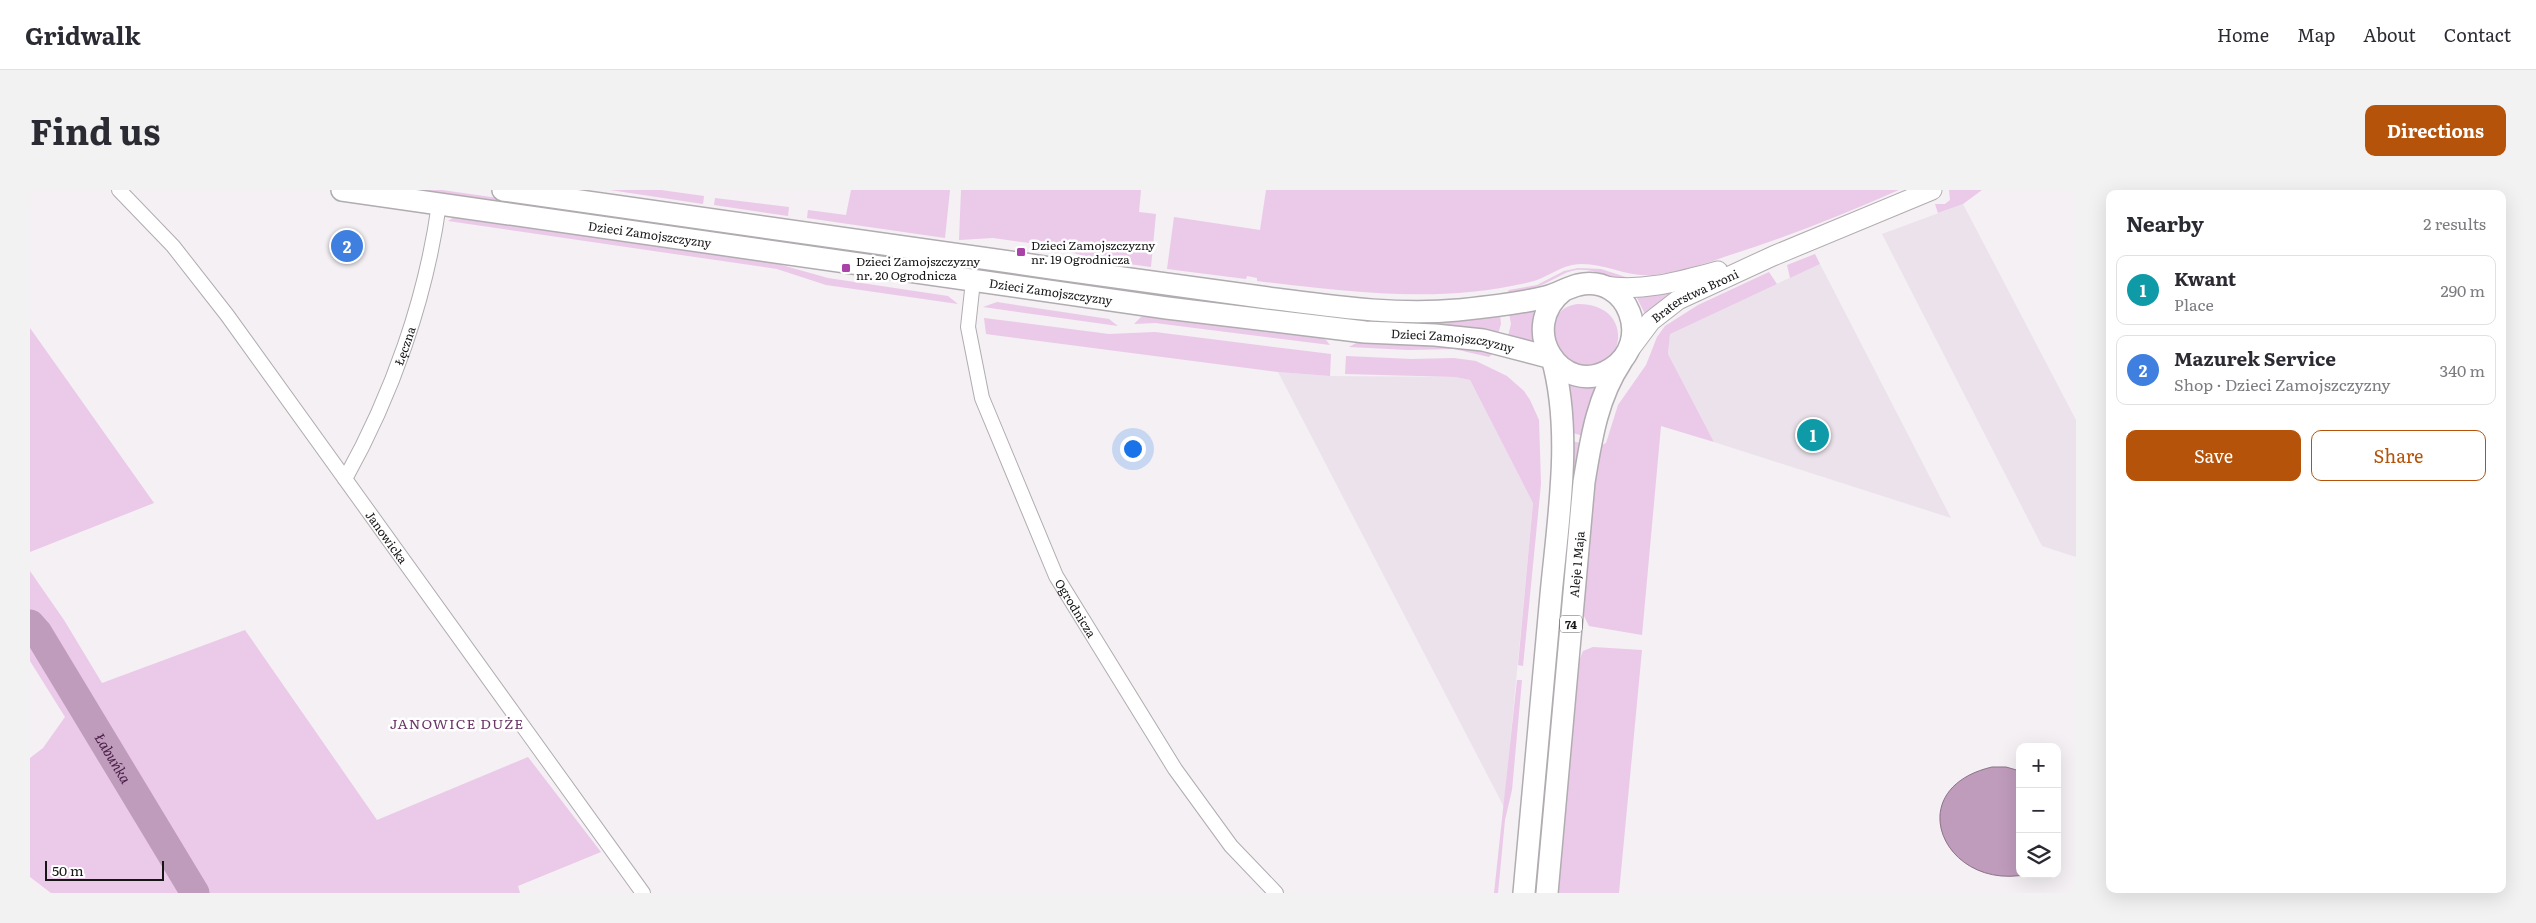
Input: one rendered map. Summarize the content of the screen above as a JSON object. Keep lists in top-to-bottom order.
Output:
{
  "streets": {
    "main road": ["Dzieci Zamojszczyzny", "Aleje 1 Maja", "74"],
    "street": [
      "Braterstwa Broni",
      "Łęczna",
      "Janowicka",
      "Ogrodnicza"
    ]
  },
  "crossings": [
    ["Dzieci Zamojszczyzny", "Braterstwa Broni"],
    ["Dzieci Zamojszczyzny", "Łęczna"],
    ["Dzieci Zamojszczyzny", "Aleje 1 Maja"],
    ["Dzieci Zamojszczyzny", "Ogrodnicza"],
    ["Dzieci Zamojszczyzny", "74"],
    ["Braterstwa Broni", "Aleje 1 Maja"],
    ["Braterstwa Broni", "74"],
    ["Łęczna", "Janowicka"],
    ["Aleje 1 Maja", "74"]
  ],
  "districts": ["JANOWICE DUŻE"],
  "water": ["Łabuńka"],
  "places": {
    "transit": ["Dzieci Zamojszczyzny nr. 19 Ogrodnicza", "Dzieci Zamojszczyzny nr. 20 Ogrodnicza"]
  },
  "scale_bar": "50 m",
  "page": {
    "header": "Gridwalk",
    "nav": [
      "Home",
      "Map",
      "About",
      "Contact"
    ],
    "title": "Find us",
    "buttons": [
      "Directions",
      ["Save", "Share"]
    ],
    "heading": ["Nearby", "2 results"],
    "pins": ["2", "1"],
    "list": [
      {
        "mark": "1",
        "name": "Kwant",
        "note": "Place",
        "value": "290 m"
      },
      {
        "mark": "2",
        "name": "Mazurek Service",
        "note": "Shop · Dzieci Zamojszczyzny",
        "value": "340 m"
      }
    ],
    "map_buttons": ["+", "−"],
    "scale": "50 m"
  }
}
